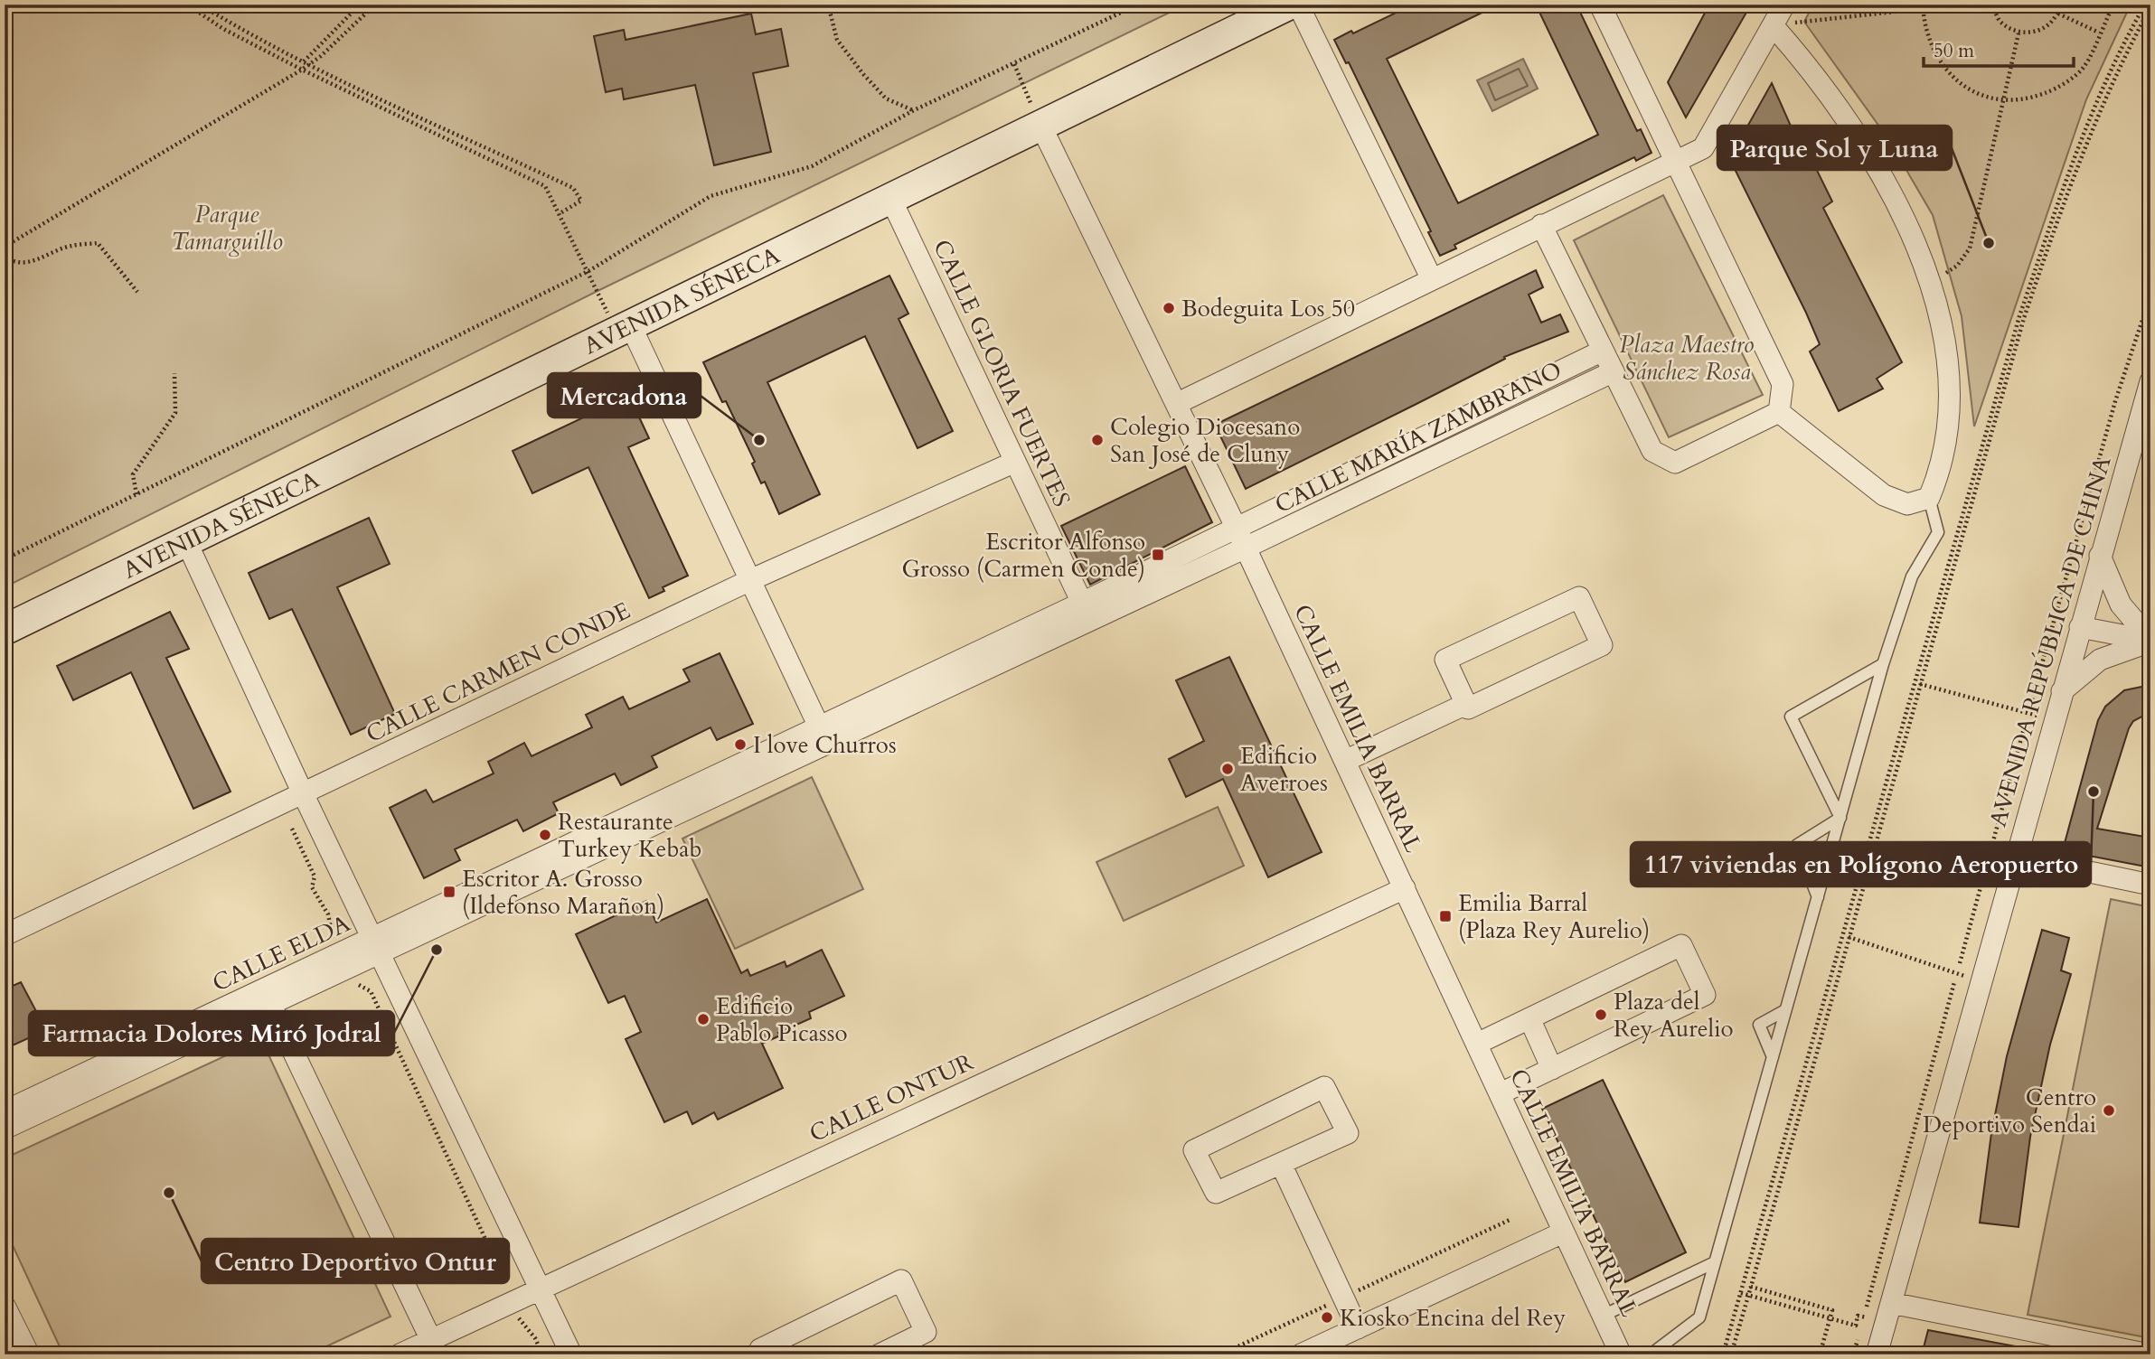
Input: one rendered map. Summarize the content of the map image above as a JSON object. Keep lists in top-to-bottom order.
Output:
{
  "streets": {
    "street": [
      "AVENIDA SÉNECA",
      "CALLE GLORIA FUERTES",
      "CALLE MARÍA ZAMBRANO",
      "AVENIDA REPÚBLICA DE CHINA",
      "CALLE CARMEN CONDE",
      "CALLE EMILIA BARRAL",
      "CALLE ELDA",
      "CALLE ONTUR"
    ]
  },
  "crossings": [
    ["AVENIDA SÉNECA", "CALLE GLORIA FUERTES"],
    ["AVENIDA SÉNECA", "CALLE EMILIA BARRAL"],
    ["CALLE GLORIA FUERTES", "CALLE MARÍA ZAMBRANO"],
    ["CALLE GLORIA FUERTES", "CALLE CARMEN CONDE"],
    ["CALLE MARÍA ZAMBRANO", "CALLE EMILIA BARRAL"],
    ["CALLE EMILIA BARRAL", "CALLE ONTUR"]
  ],
  "parks": ["Parque Tamarguillo", "Plaza Maestro Sánchez Rosa"],
  "places": {
    "other": [
      "Parque Sol y Luna",
      "Bodeguita Los 50",
      "Mercadona",
      "Colegio Diocesano San José de Cluny",
      "I love Churros",
      "Edificio Averroes",
      "117 viviendas en Polígono Aeropuerto",
      "Restaurante Turkey Kebab",
      "Farmacia Dolores Miró Jodral",
      "Plaza del Rey Aurelio",
      "Edificio Pablo Picasso",
      "Centro Deportivo Sendai",
      "Centro Deportivo Ontur",
      "Kiosko Encina del Rey"
    ],
    "transit": ["Escritor Alfonso Grosso (Carmen Conde)", "Escritor A. Grosso (Ildefonso Marañon)", "Emilia Barral (Plaza Rey Aurelio)"]
  },
  "scale_bar": "50 m"
}
